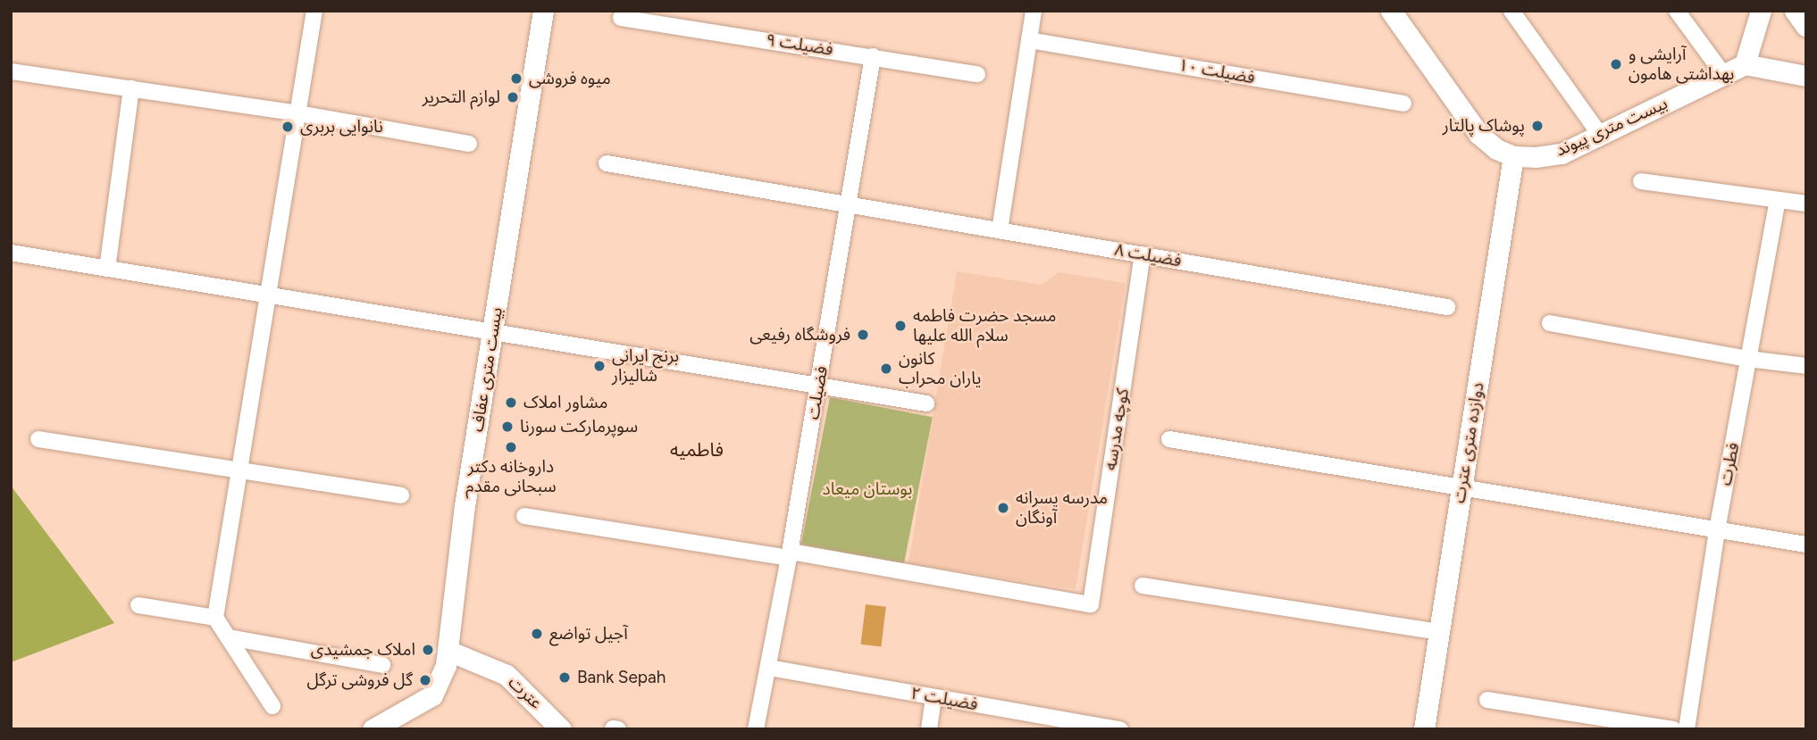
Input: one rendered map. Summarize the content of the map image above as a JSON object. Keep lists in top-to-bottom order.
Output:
{
  "streets": {
    "street": [
      "فضیلت ۹",
      "فضیلت ۱۰",
      "بیست متری پیوند",
      "فضیلت ۸",
      "بیست متری عفاف",
      "فضیلت",
      "کوچه مدرسه",
      "دوازده متری عترت",
      "فطرت",
      "عترت",
      "فضیلت ۲"
    ]
  },
  "crossings": [
    ["فضیلت ۹", "فضیلت"],
    ["بیست متری پیوند", "دوازده متری عترت"],
    ["فضیلت ۸", "فضیلت"],
    ["فضیلت ۸", "کوچه مدرسه"],
    ["بیست متری عفاف", "عترت"],
    ["فضیلت", "کوچه مدرسه"],
    ["فضیلت", "فضیلت ۲"]
  ],
  "districts": ["فاطمیه"],
  "parks": ["بوستان میعاد"],
  "places": [
    "آرایشی و بهداشتی هامون",
    "میوه فروشی",
    "لوازم التحریر",
    "پوشاک پالتار",
    "نانوایی بربری",
    "مسجد حضرت فاطمه سلام الله علیها",
    "فروشگاه رفیعی",
    "برنج ایرانی شالیزار",
    "کانون یاران محراب",
    "مشاور املاک",
    "سوپرمارکت سورنا",
    "داروخانه دکتر سبحانی مقدم",
    "مدرسه پسرانه آونگان",
    "آجیل تواضع",
    "املاک جمشیدی",
    "Bank Sepah",
    "گل فروشی ترگل"
  ]
}
